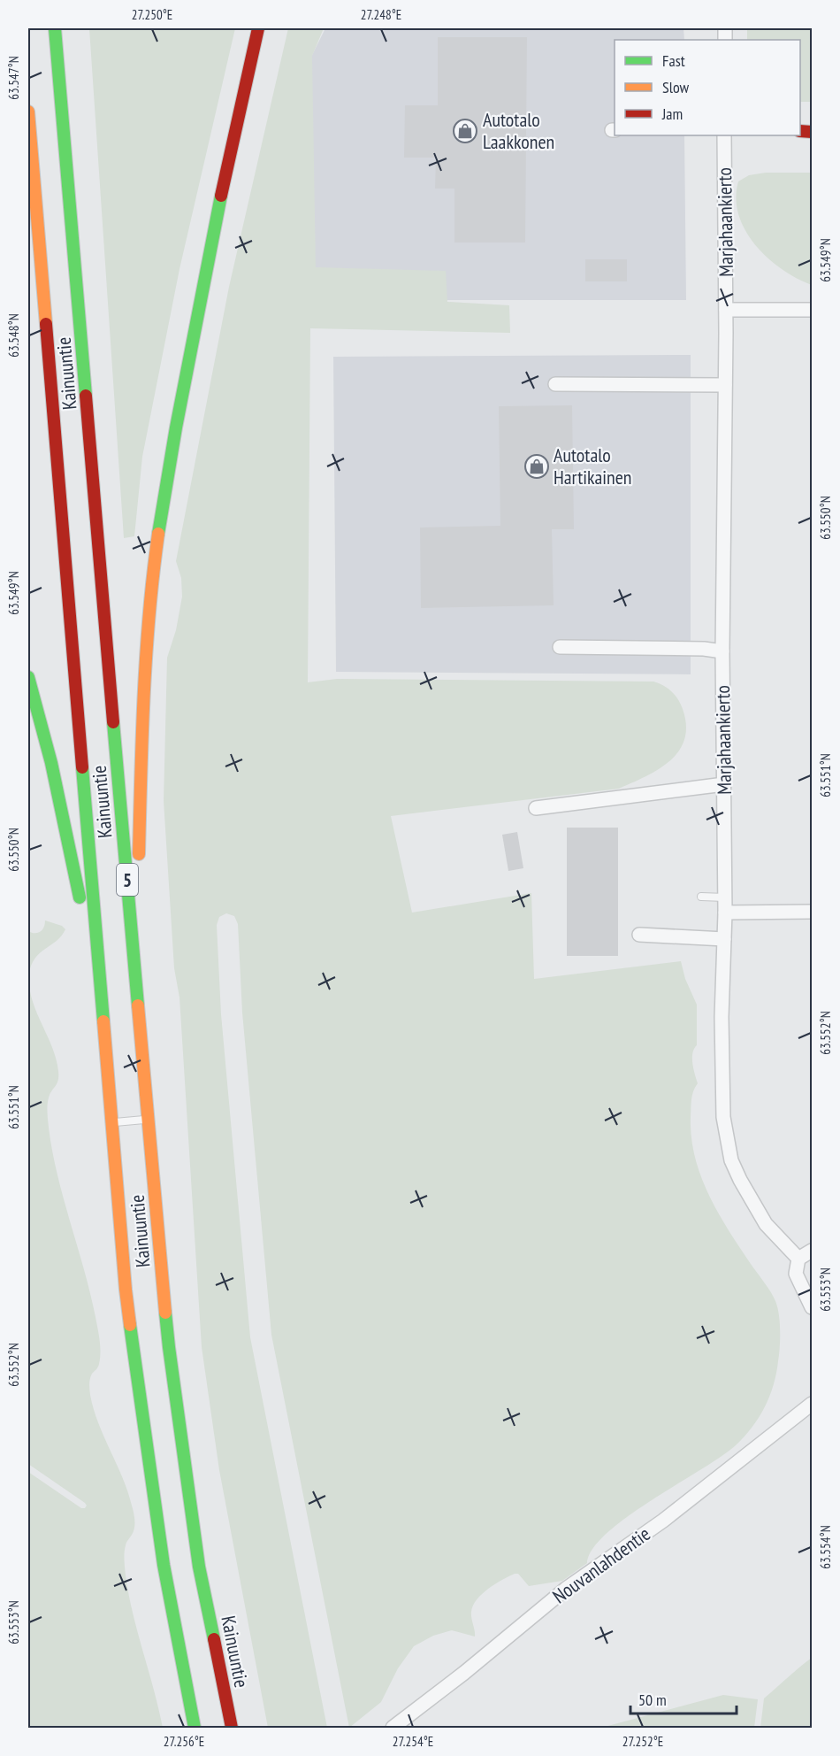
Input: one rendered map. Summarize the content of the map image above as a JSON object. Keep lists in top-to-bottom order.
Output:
{
  "streets": {
    "main road": ["Kainuuntie", "5"],
    "street": ["Marjahaankierto", "Nouvanlahdentie"]
  },
  "places": {
    "shop": ["Autotalo Laakkonen", "Autotalo Hartikainen"]
  },
  "legend": ["Fast", "Slow", "Jam"],
  "scale_bar": "50 m",
  "coordinates": [
    "27.250°E",
    "27.248°E",
    "63.547°N",
    "63.549°N",
    "63.548°N",
    "63.550°N",
    "63.551°N",
    "63.552°N",
    "63.553°N",
    "63.554°N",
    "27.256°E",
    "27.254°E",
    "27.252°E"
  ]
}
